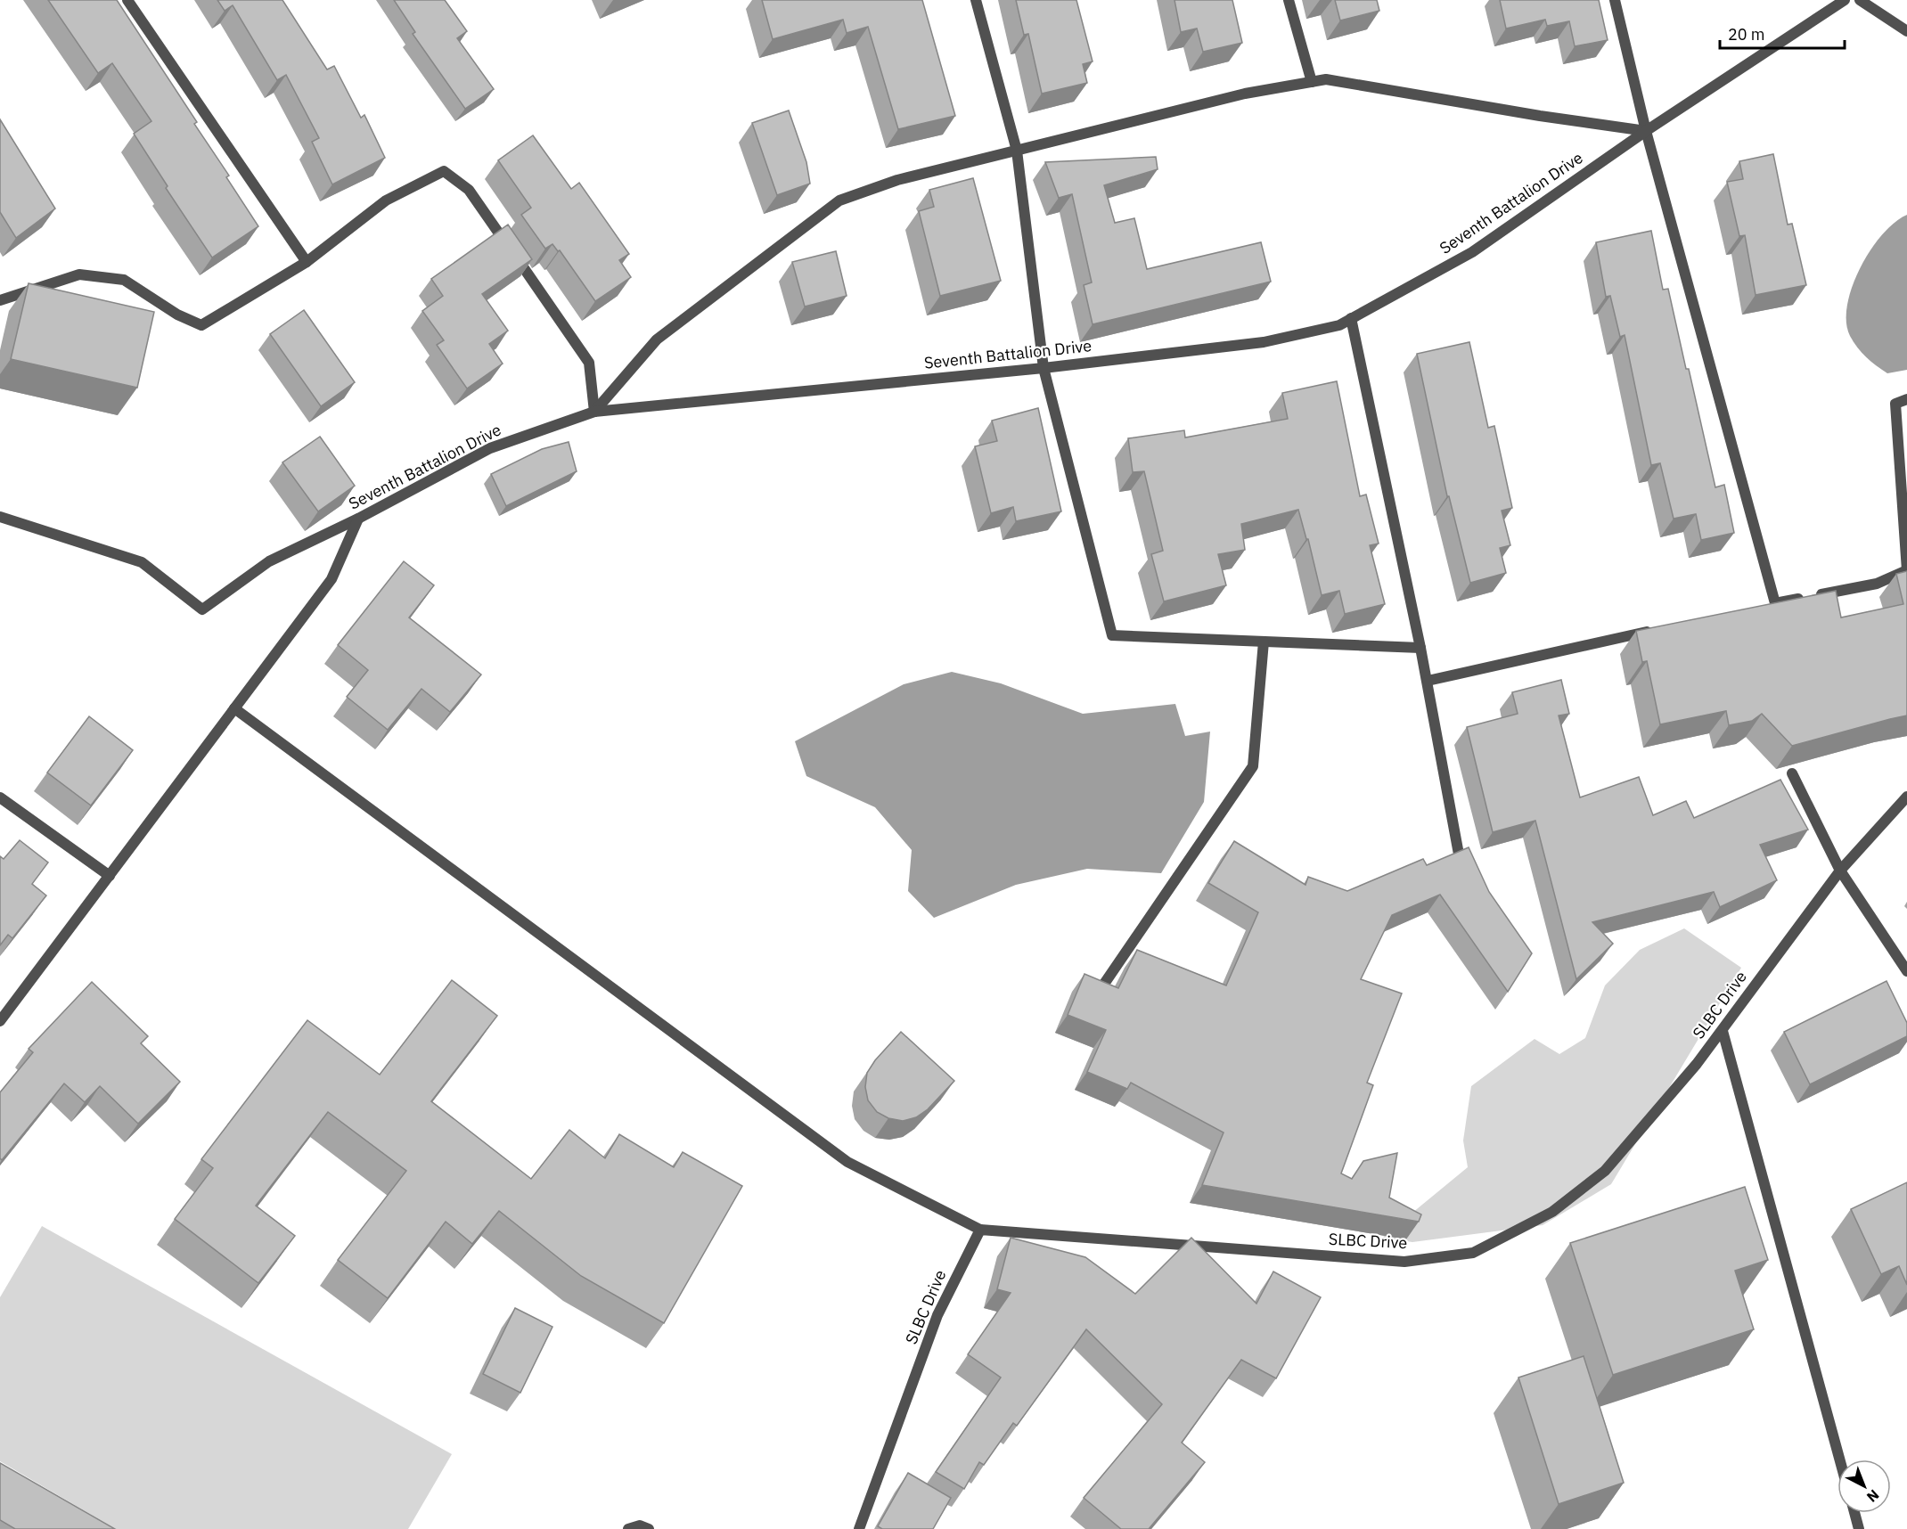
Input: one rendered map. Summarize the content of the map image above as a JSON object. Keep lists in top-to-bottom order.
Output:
{
  "streets": {
    "street": ["Seventh Battalion Drive", "SLBC Drive"]
  },
  "scale_bar": "20 m",
  "north": "bottom right"
}
